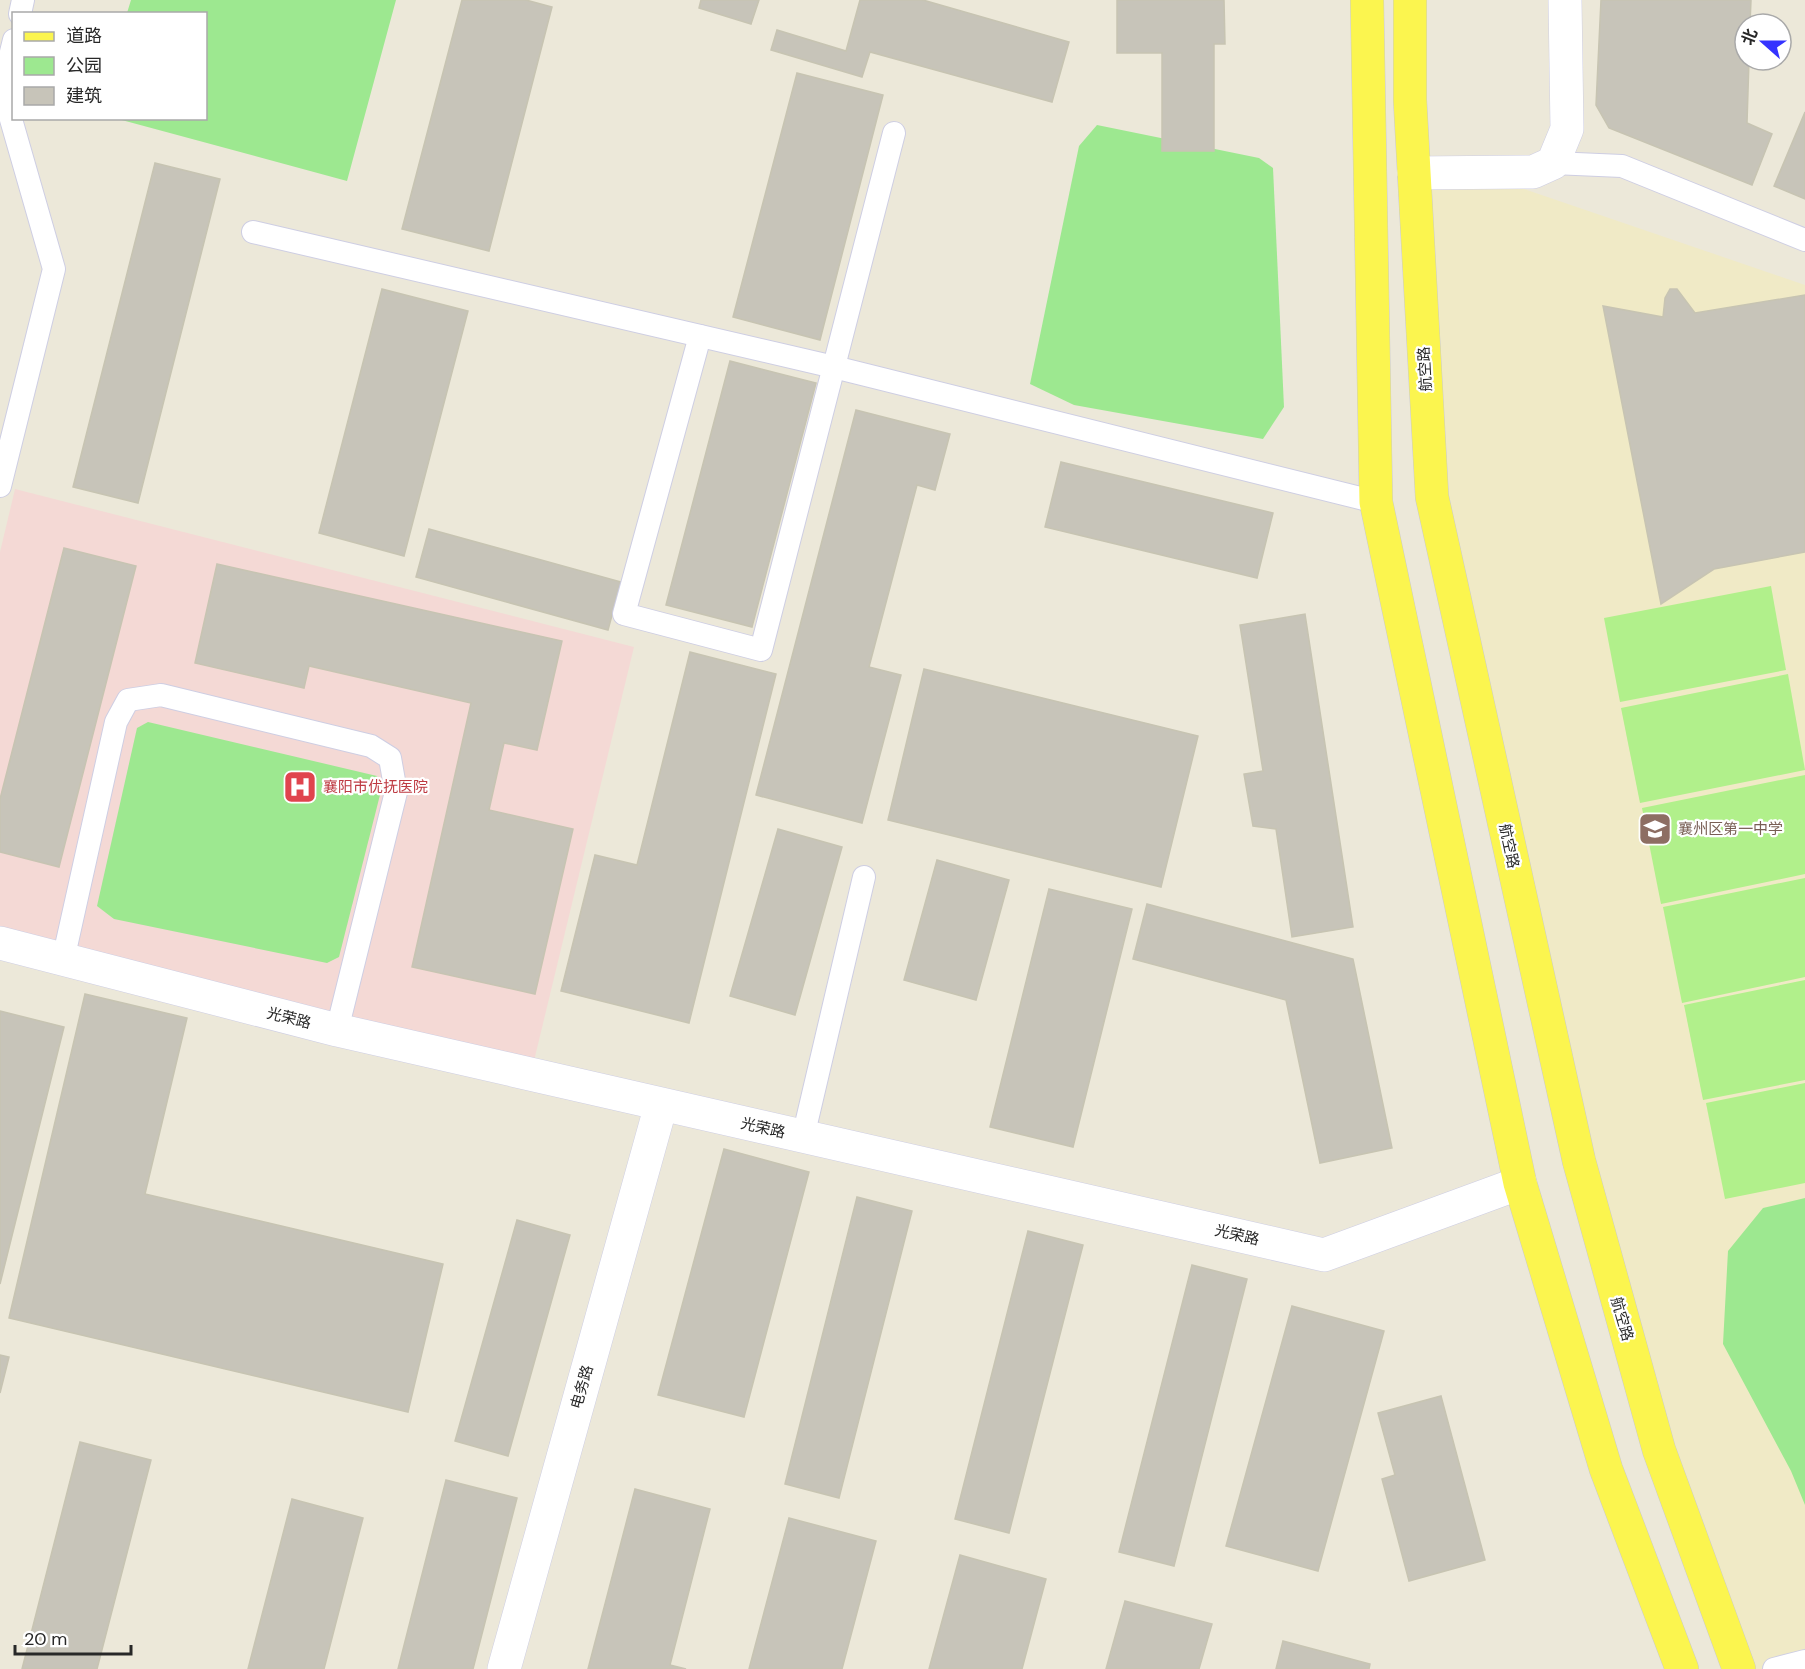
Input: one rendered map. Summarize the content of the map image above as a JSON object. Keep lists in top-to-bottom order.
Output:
{
  "streets": {
    "main road": ["航空路"],
    "street": ["光荣路", "电务路"]
  },
  "crossings": [
    ["光荣路", "电务路"]
  ],
  "places": {
    "hospital": ["襄阳市优抚医院"],
    "school or university": ["襄州区第一中学"]
  },
  "legend": ["道路", "公园", "建筑"],
  "scale_bar": "20 m",
  "north": "left"
}
